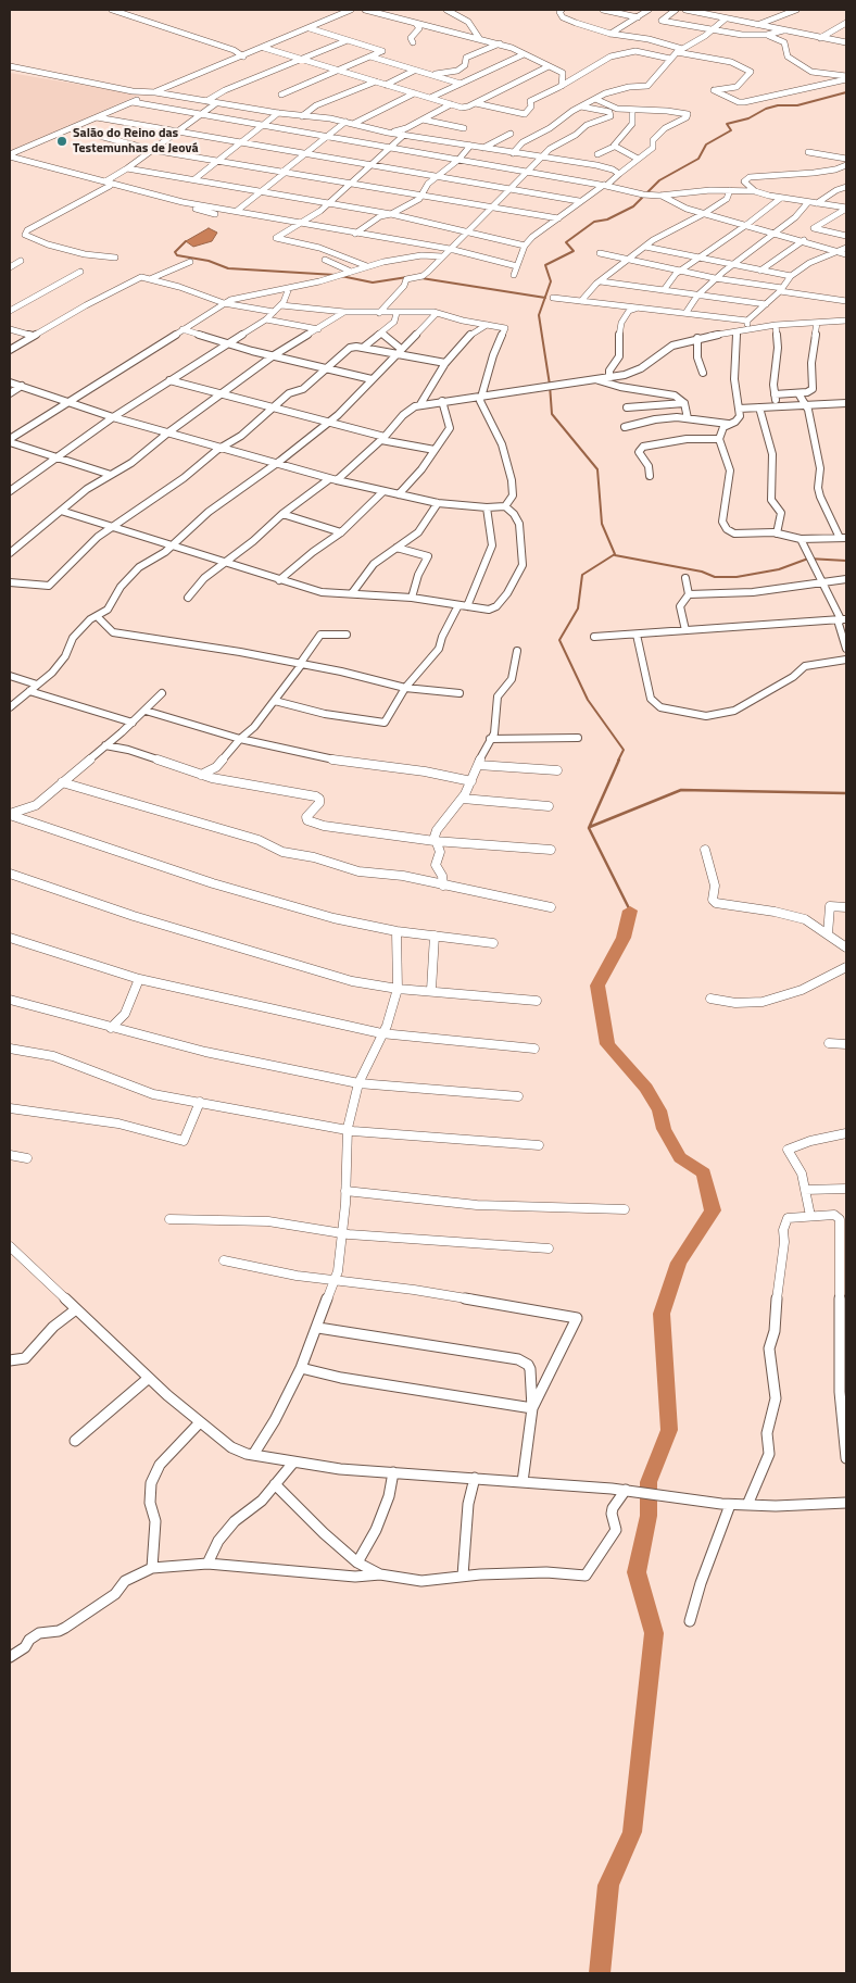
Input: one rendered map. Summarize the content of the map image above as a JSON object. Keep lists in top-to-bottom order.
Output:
{
  "places": ["Salão do Reino das Testemunhas de Jeová"]
}
